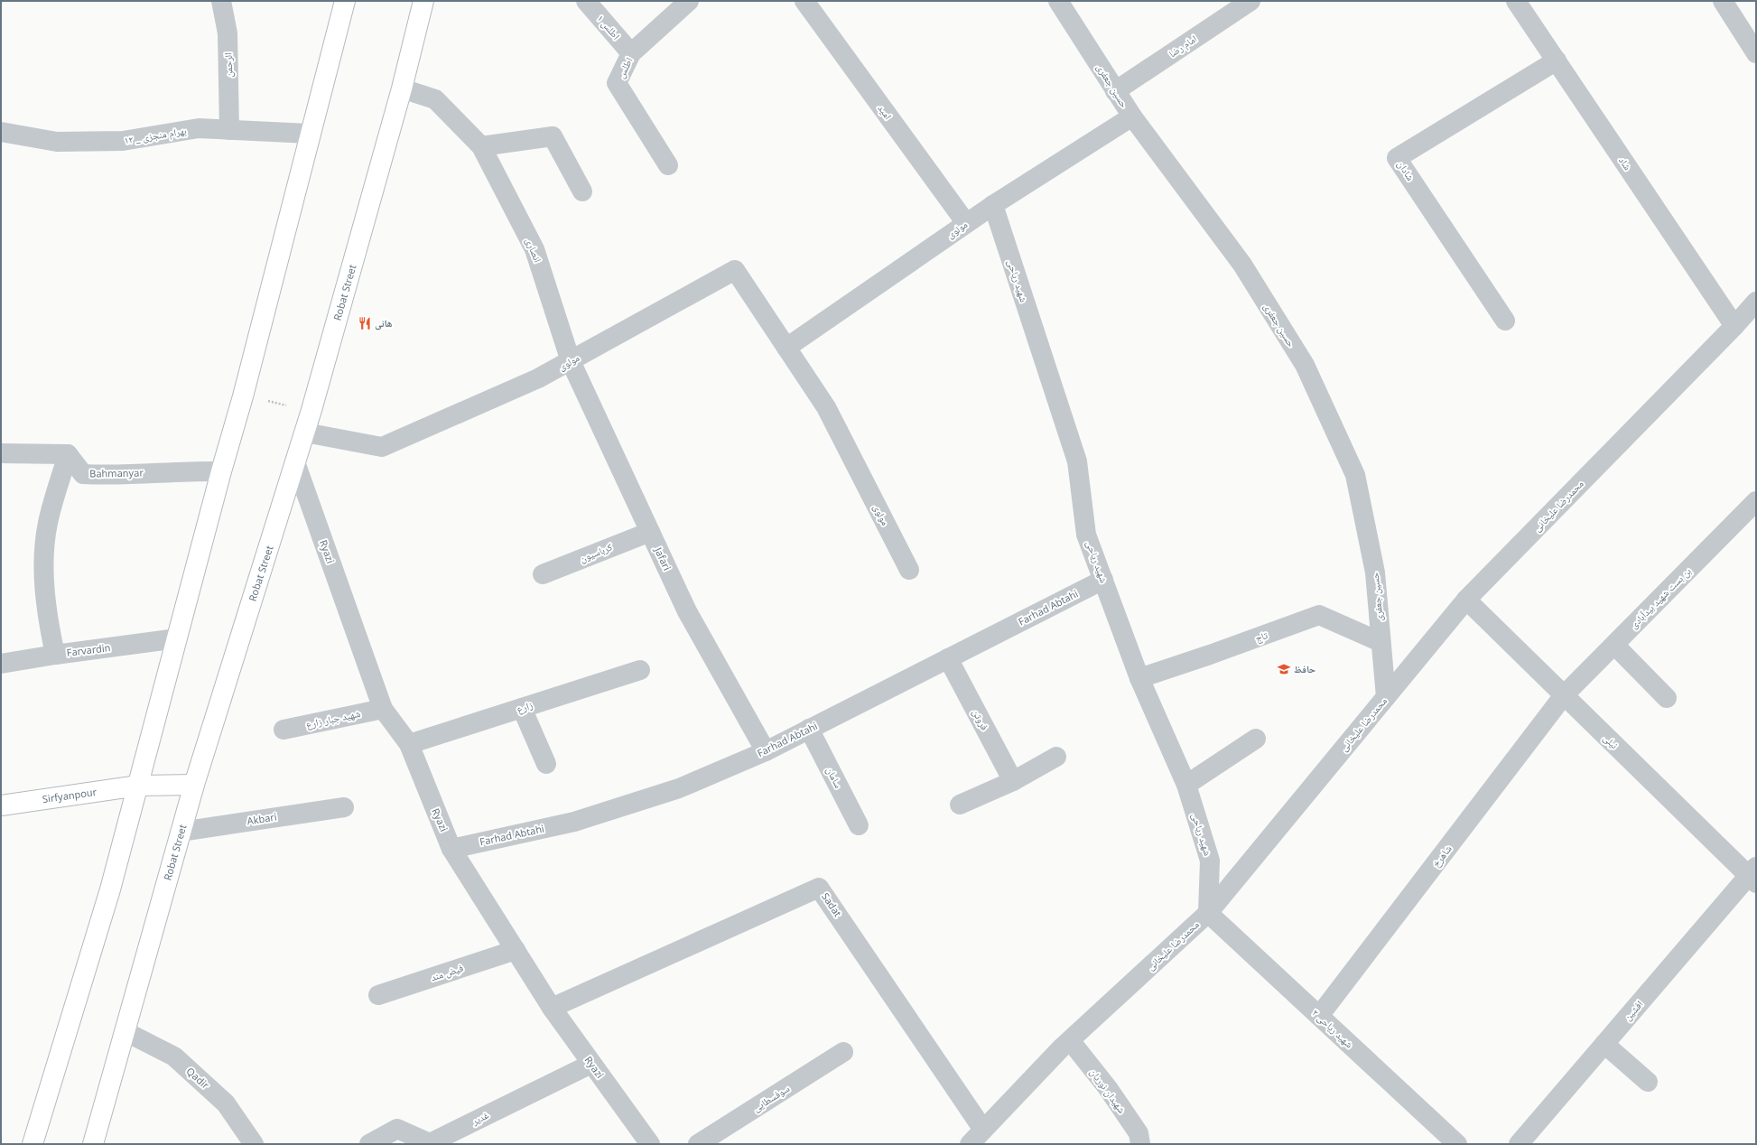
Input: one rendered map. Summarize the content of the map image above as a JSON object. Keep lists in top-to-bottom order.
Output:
{
  "streets": {
    "main road": ["Robat Street", "Sirfyanpour"],
    "street": [
      "اطلس ۱",
      "امام رضا",
      "الرحمن",
      "اطلس",
      "حسین جعفری",
      "امید",
      "۱۲ _ بهرام منجزی",
      "شاد",
      "شادان",
      "مولوی",
      "انصاری",
      "شهید ریاحی",
      "Bahmanyar",
      "محمدرضا علیخانی",
      "Ryazi",
      "کرباسیون",
      "Jafari",
      "بن بست شهید بیدآبادی",
      "Farhad Abtahi",
      "تاج",
      "Farvardin",
      "زارع",
      "شهید جبار زارع",
      "فروتن",
      "نیلی",
      "سامان",
      "Akbari",
      "شاهرخ",
      "Sadat",
      "فیض مند",
      "افشین",
      "شهید ریاحی ۲",
      "Qadir",
      "شهیدان نوریان",
      "سوفسطایی",
      "غدیر"
    ]
  },
  "crossings": [
    ["اطلس ۱", "اطلس"],
    ["امام رضا", "حسین جعفری"],
    ["الرحمن", "۱۲ _ بهرام منجزی"],
    ["حسین جعفری", "مولوی"],
    ["حسین جعفری", "محمدرضا علیخانی"],
    ["حسین جعفری", "تاج"],
    ["امید", "مولوی"],
    ["شاد", "شادان"],
    ["شاد", "محمدرضا علیخانی"],
    ["مولوی", "انصاری"],
    ["مولوی", "شهید ریاحی"],
    ["مولوی", "Robat Street"],
    ["مولوی", "Jafari"],
    ["انصاری", "Robat Street"],
    ["انصاری", "Jafari"],
    ["شهید ریاحی", "محمدرضا علیخانی"],
    ["شهید ریاحی", "Farhad Abtahi"],
    ["شهید ریاحی", "تاج"],
    ["شهید ریاحی", "شهید ریاحی ۲"],
    ["Robat Street", "Ryazi"],
    ["Robat Street", "Sirfyanpour"],
    ["Robat Street", "Akbari"],
    ["Robat Street", "Qadir"],
    ["محمدرضا علیخانی", "نیلی"],
    ["محمدرضا علیخانی", "Sadat"],
    ["محمدرضا علیخانی", "شهید ریاحی ۲"],
    ["محمدرضا علیخانی", "شهیدان نوریان"],
    ["Ryazi", "Farhad Abtahi"],
    ["Ryazi", "زارع"],
    ["Ryazi", "شهید جبار زارع"],
    ["Ryazi", "Sadat"],
    ["Ryazi", "فیض مند"],
    ["Ryazi", "غدیر"],
    ["کرباسیون", "Jafari"],
    ["Jafari", "Farhad Abtahi"],
    ["بن بست شهید بیدآبادی", "نیلی"],
    ["بن بست شهید بیدآبادی", "شاهرخ"],
    ["Farhad Abtahi", "فروتن"],
    ["Farhad Abtahi", "سامان"],
    ["نیلی", "شاهرخ"],
    ["نیلی", "افشین"],
    ["شاهرخ", "شهید ریاحی ۲"]
  ],
  "places": {
    "restaurant": ["هانی"],
    "school or university": ["حافظ"]
  }
}
